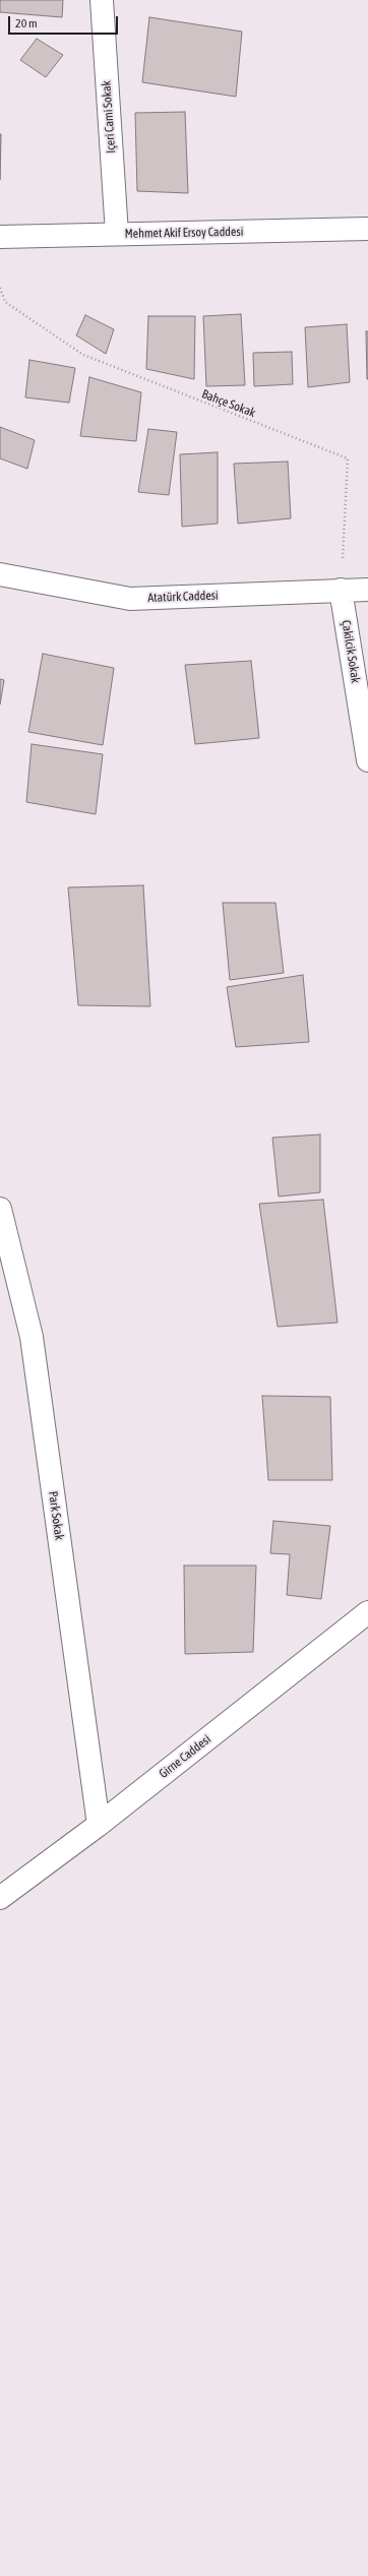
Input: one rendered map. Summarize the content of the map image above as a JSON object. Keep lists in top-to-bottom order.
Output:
{
  "streets": {
    "street": [
      "Içeri Cami Sokak",
      "Mehmet Akif Ersoy Caddesi",
      "Atatürk Caddesi",
      "Çakilcik Sokak",
      "Park Sokak",
      "Girne Caddesi"
    ],
    "path": ["Bahçe Sokak"]
  },
  "crossings": [
    ["Içeri Cami Sokak", "Mehmet Akif Ersoy Caddesi"],
    ["Bahçe Sokak", "Atatürk Caddesi"],
    ["Bahçe Sokak", "Çakilcik Sokak"],
    ["Atatürk Caddesi", "Çakilcik Sokak"],
    ["Park Sokak", "Girne Caddesi"]
  ],
  "scale_bar": "20 m"
}
